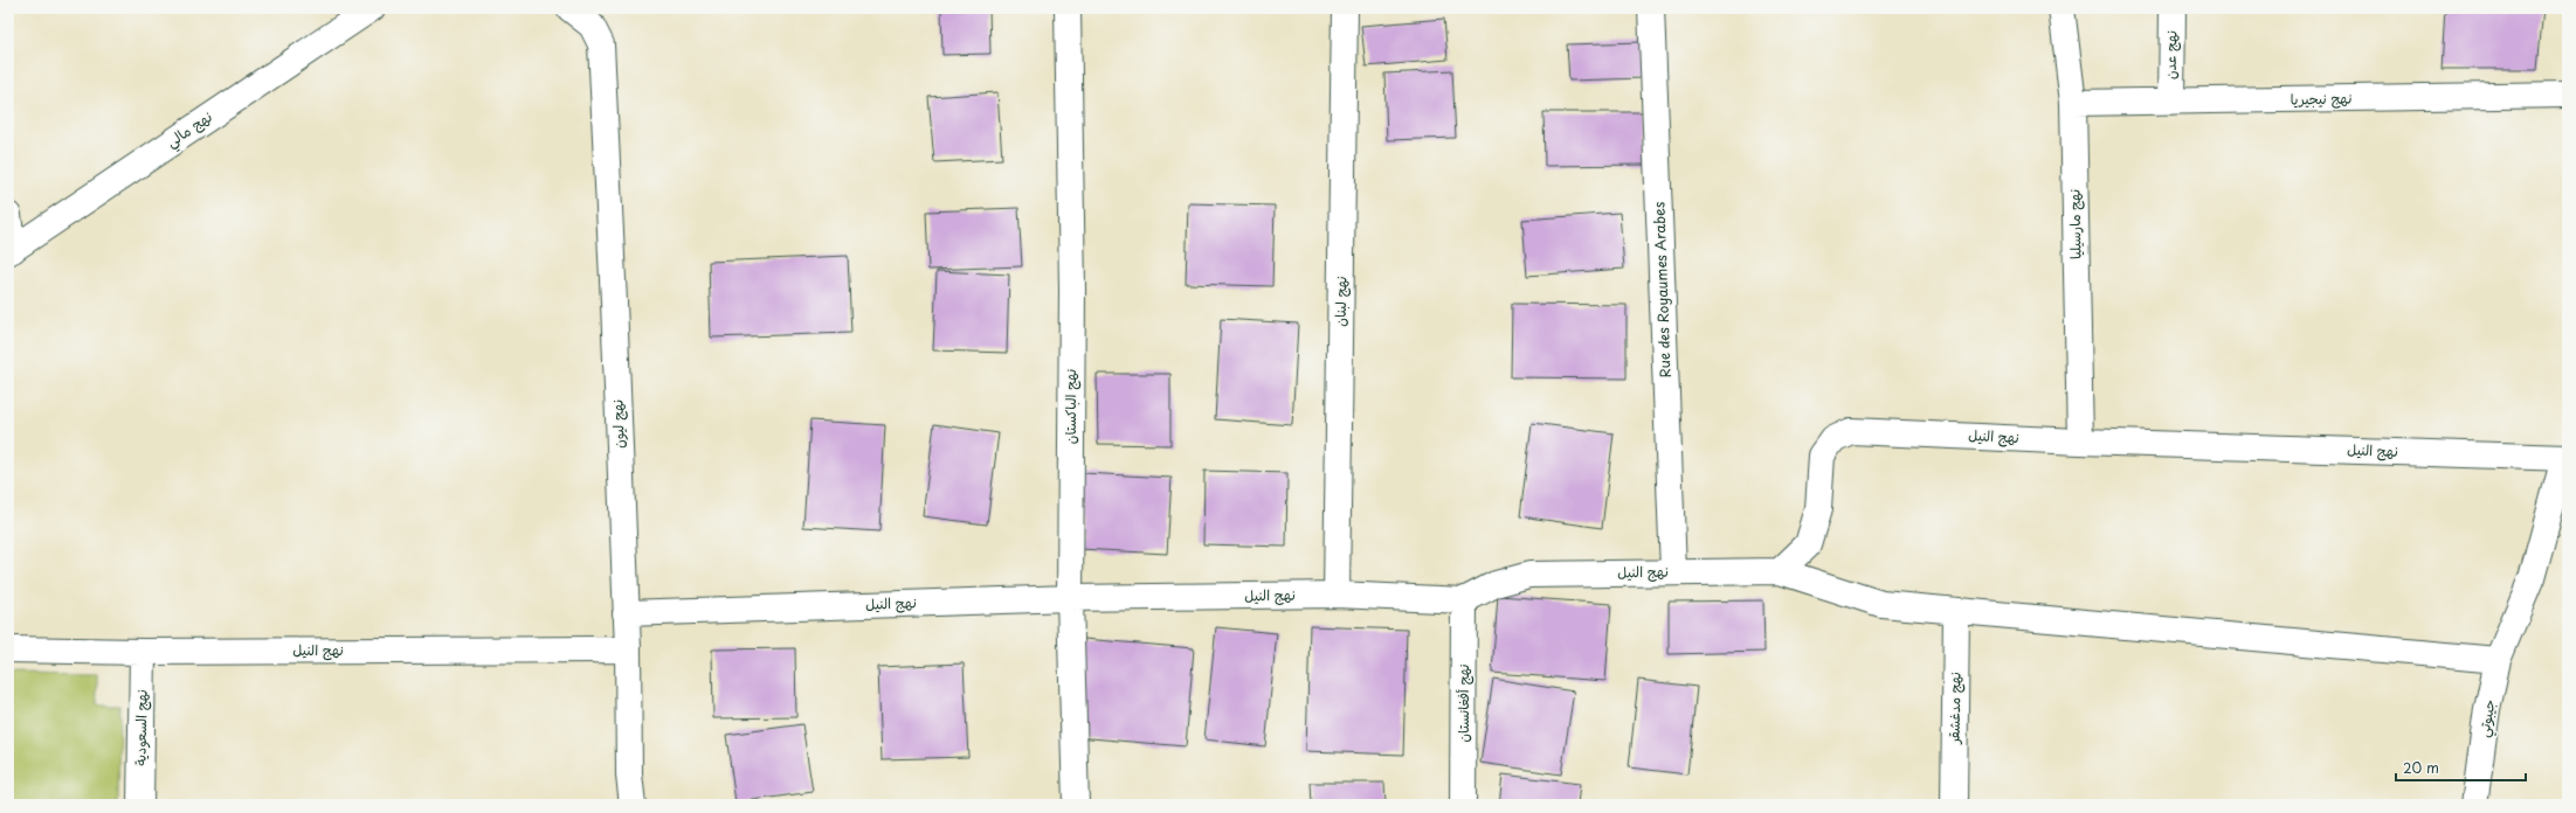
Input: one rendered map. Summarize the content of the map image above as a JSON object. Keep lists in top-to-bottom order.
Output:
{
  "streets": {
    "street": [
      "نهج عدن",
      "نهج نيجيريا",
      "نهج مالي",
      "نهج مارسيليا",
      "Rue des Royaumes Arabes",
      "نهج لبنان",
      "نهج الباكستان",
      "نهج ليون",
      "نهج النيل",
      "نهج أفغانستان",
      "نهج مدغشقر",
      "جيبوتي",
      "نهج السعودية"
    ]
  },
  "crossings": [
    ["نهج عدن", "نهج نيجيريا"],
    ["نهج نيجيريا", "نهج مارسيليا"],
    ["نهج مارسيليا", "نهج النيل"],
    ["Rue des Royaumes Arabes", "نهج النيل"],
    ["نهج لبنان", "نهج النيل"],
    ["نهج الباكستان", "نهج النيل"],
    ["نهج ليون", "نهج النيل"],
    ["نهج النيل", "نهج أفغانستان"],
    ["نهج النيل", "جيبوتي"],
    ["نهج النيل", "نهج السعودية"]
  ],
  "scale_bar": "20 m"
}
